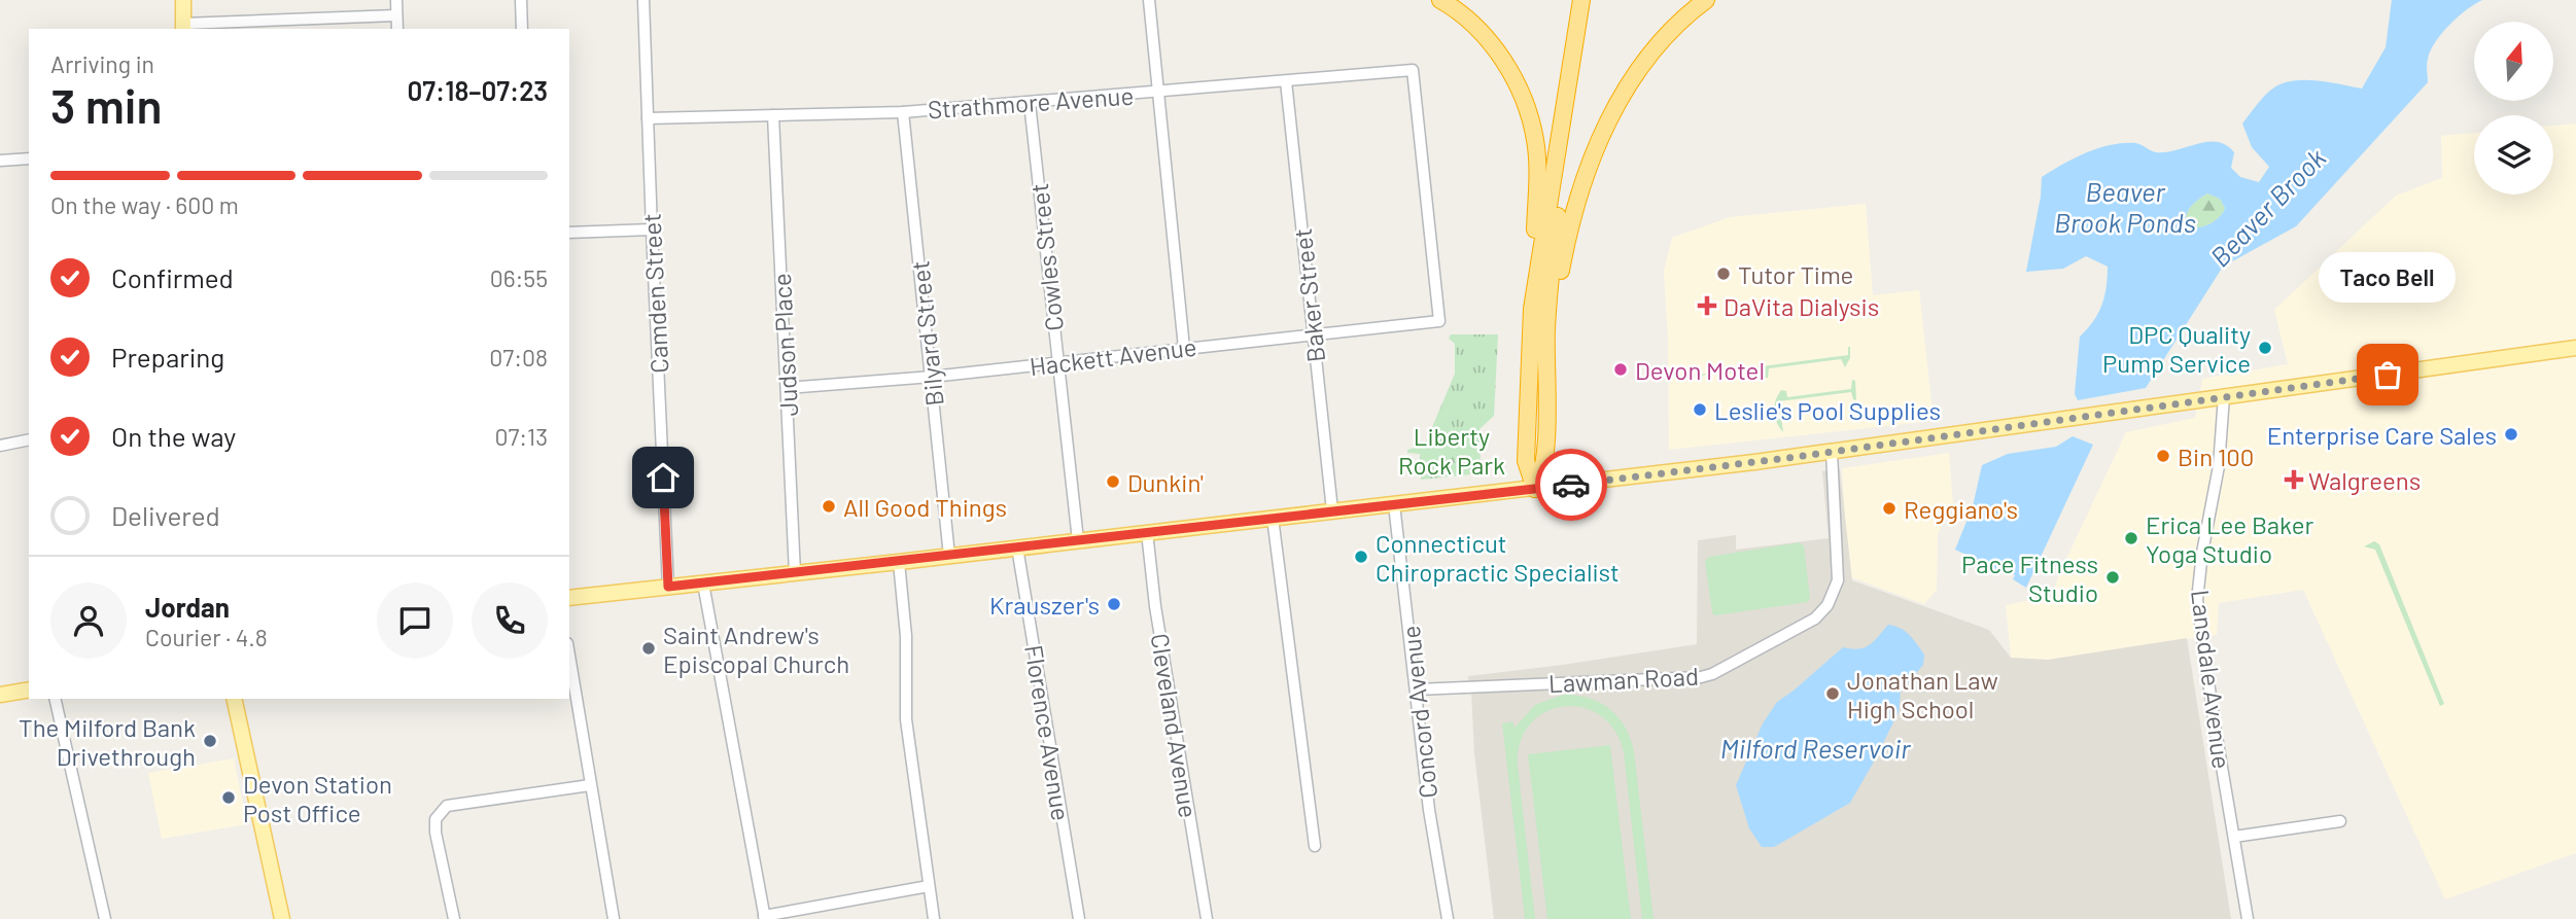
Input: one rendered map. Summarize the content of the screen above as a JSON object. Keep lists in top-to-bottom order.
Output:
{
  "streets": {
    "street": [
      "Strathmore Avenue",
      "Cowles Street",
      "Camden Street",
      "Baker Street",
      "Bilyard Street",
      "Judson Place",
      "Hackett Avenue",
      "Lawman Road",
      "Lansdale Avenue",
      "Concord Avenue",
      "Cleveland Avenue",
      "Florence Avenue"
    ]
  },
  "crossings": [
    ["Strathmore Avenue", "Cowles Street"],
    ["Strathmore Avenue", "Camden Street"],
    ["Strathmore Avenue", "Baker Street"],
    ["Strathmore Avenue", "Bilyard Street"],
    ["Strathmore Avenue", "Judson Place"],
    ["Strathmore Avenue", "Hackett Avenue"],
    ["Cowles Street", "Hackett Avenue"],
    ["Baker Street", "Hackett Avenue"],
    ["Bilyard Street", "Hackett Avenue"],
    ["Judson Place", "Hackett Avenue"],
    ["Lawman Road", "Concord Avenue"]
  ],
  "water": ["Beaver Brook Ponds", "Beaver Brook", "Milford Reservoir"],
  "parks": ["Liberty Rock Park"],
  "places": {
    "other": [
      "Tutor Time",
      "DPC Quality Pump Service",
      "Devon Motel",
      "Taco Bell",
      "Leslie's Pool Supplies",
      "Enterprise Care Sales",
      "Bin 100",
      "Dunkin'",
      "All Good Things",
      "Reggiano's",
      "Erica Lee Baker Yoga Studio",
      "Connecticut Chiropractic Specialist",
      "Pace Fitness Studio",
      "Krauszer's",
      "Saint Andrew's Episcopal Church",
      "Jonathan Law High School",
      "The Milford Bank Drivethrough",
      "Devon Station Post Office"
    ],
    "health": ["DaVita Dialysis", "Walgreens"]
  },
  "north": "top",
  "page": {
    "heading": ["3 min", "Arriving in", "07:18–07:23"],
    "panel": ["Jordan", "Courier · 4.8"],
    "bar": "On the way · 600 m",
    "list": [
      ["Confirmed", "06:55"],
      ["Preparing", "07:08"],
      ["On the way", "07:13"],
      "Delivered"
    ],
    "bubble": "Taco Bell"
  }
}
